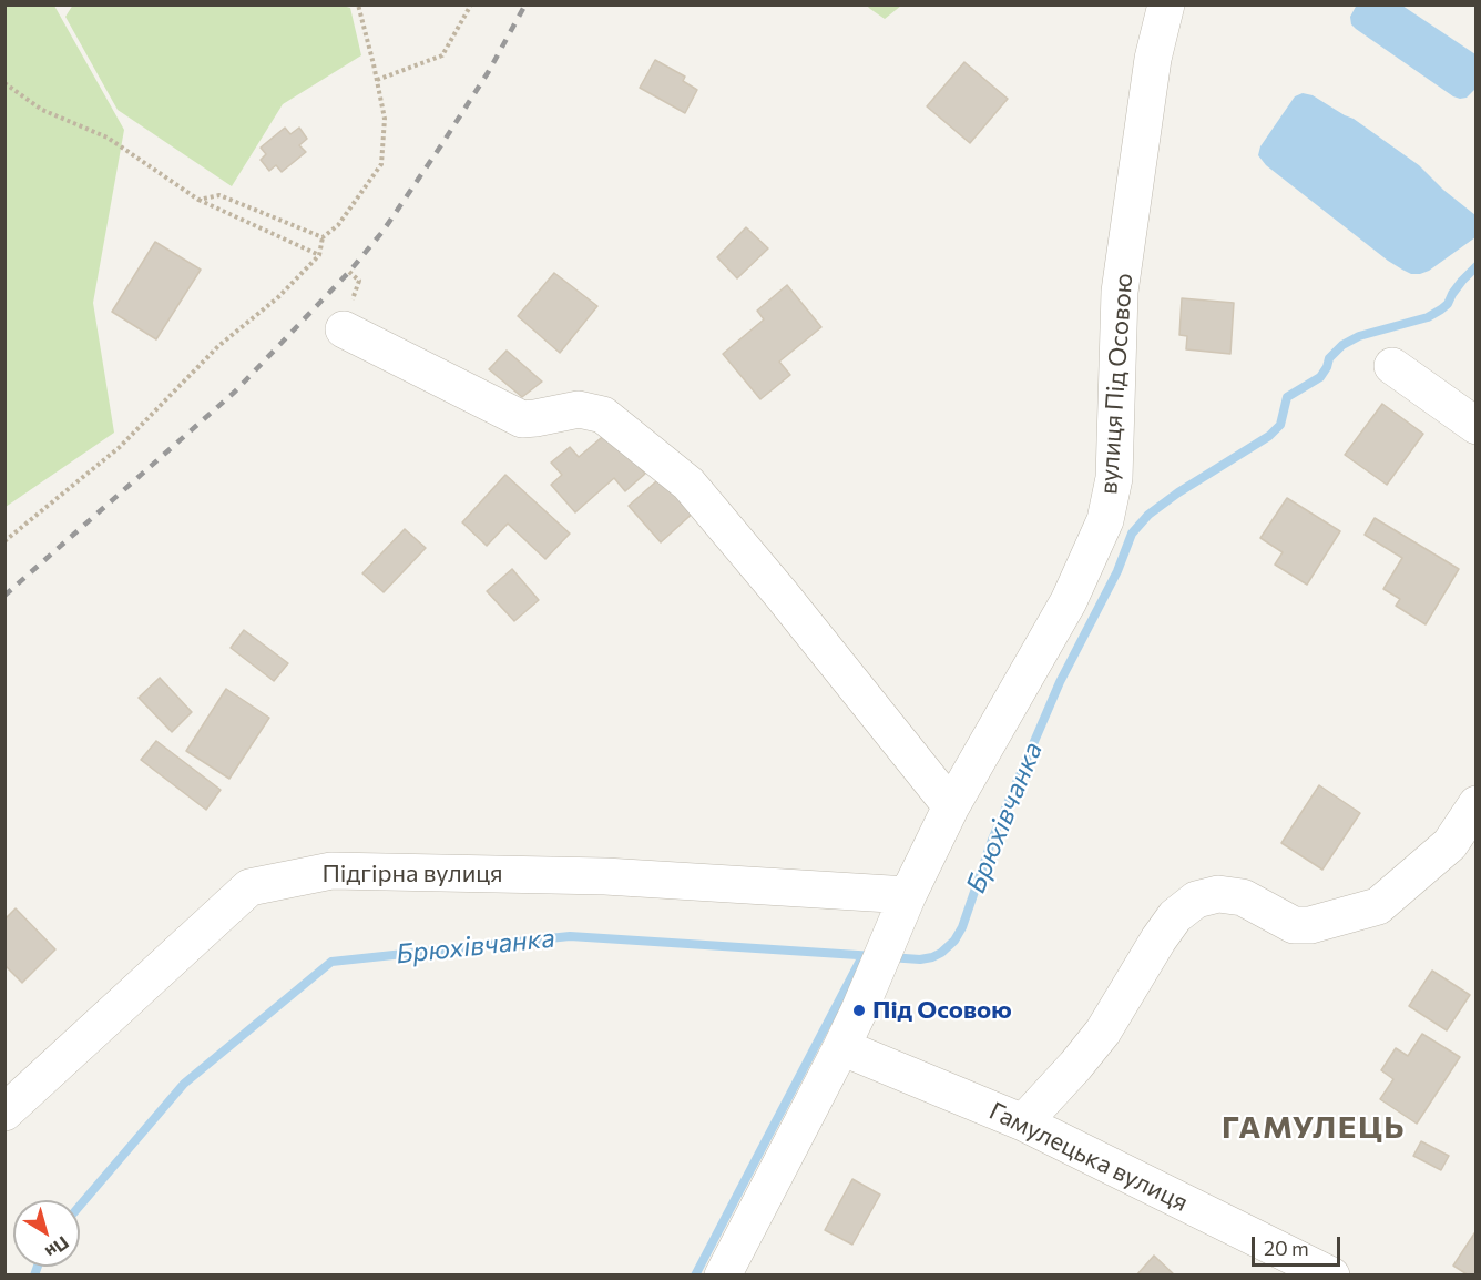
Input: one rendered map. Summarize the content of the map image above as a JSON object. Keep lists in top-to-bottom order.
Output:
{
  "streets": {
    "street": ["вулиця Під Осовою", "Підгірна вулиця", "Гамулецька вулиця"]
  },
  "crossings": [
    ["вулиця Під Осовою", "Підгірна вулиця"],
    ["вулиця Під Осовою", "Гамулецька вулиця"]
  ],
  "districts": ["ГАМУЛЕЦЬ"],
  "water": ["Брюхівчанка"],
  "places": ["Під Осовою"],
  "scale_bar": "20 m",
  "north": "bottom right"
}
